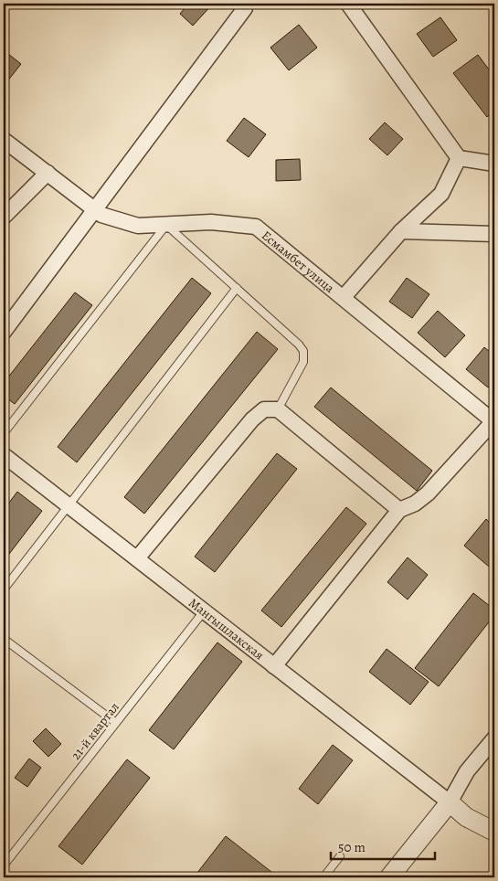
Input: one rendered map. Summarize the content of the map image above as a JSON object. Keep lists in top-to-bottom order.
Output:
{
  "streets": {
    "street": ["Есмамбет улица", "Мангышлакская"],
    "lane": ["21-й квартал"]
  },
  "crossings": [
    ["Мангышлакская", "21-й квартал"]
  ],
  "scale_bar": "50 m"
}
